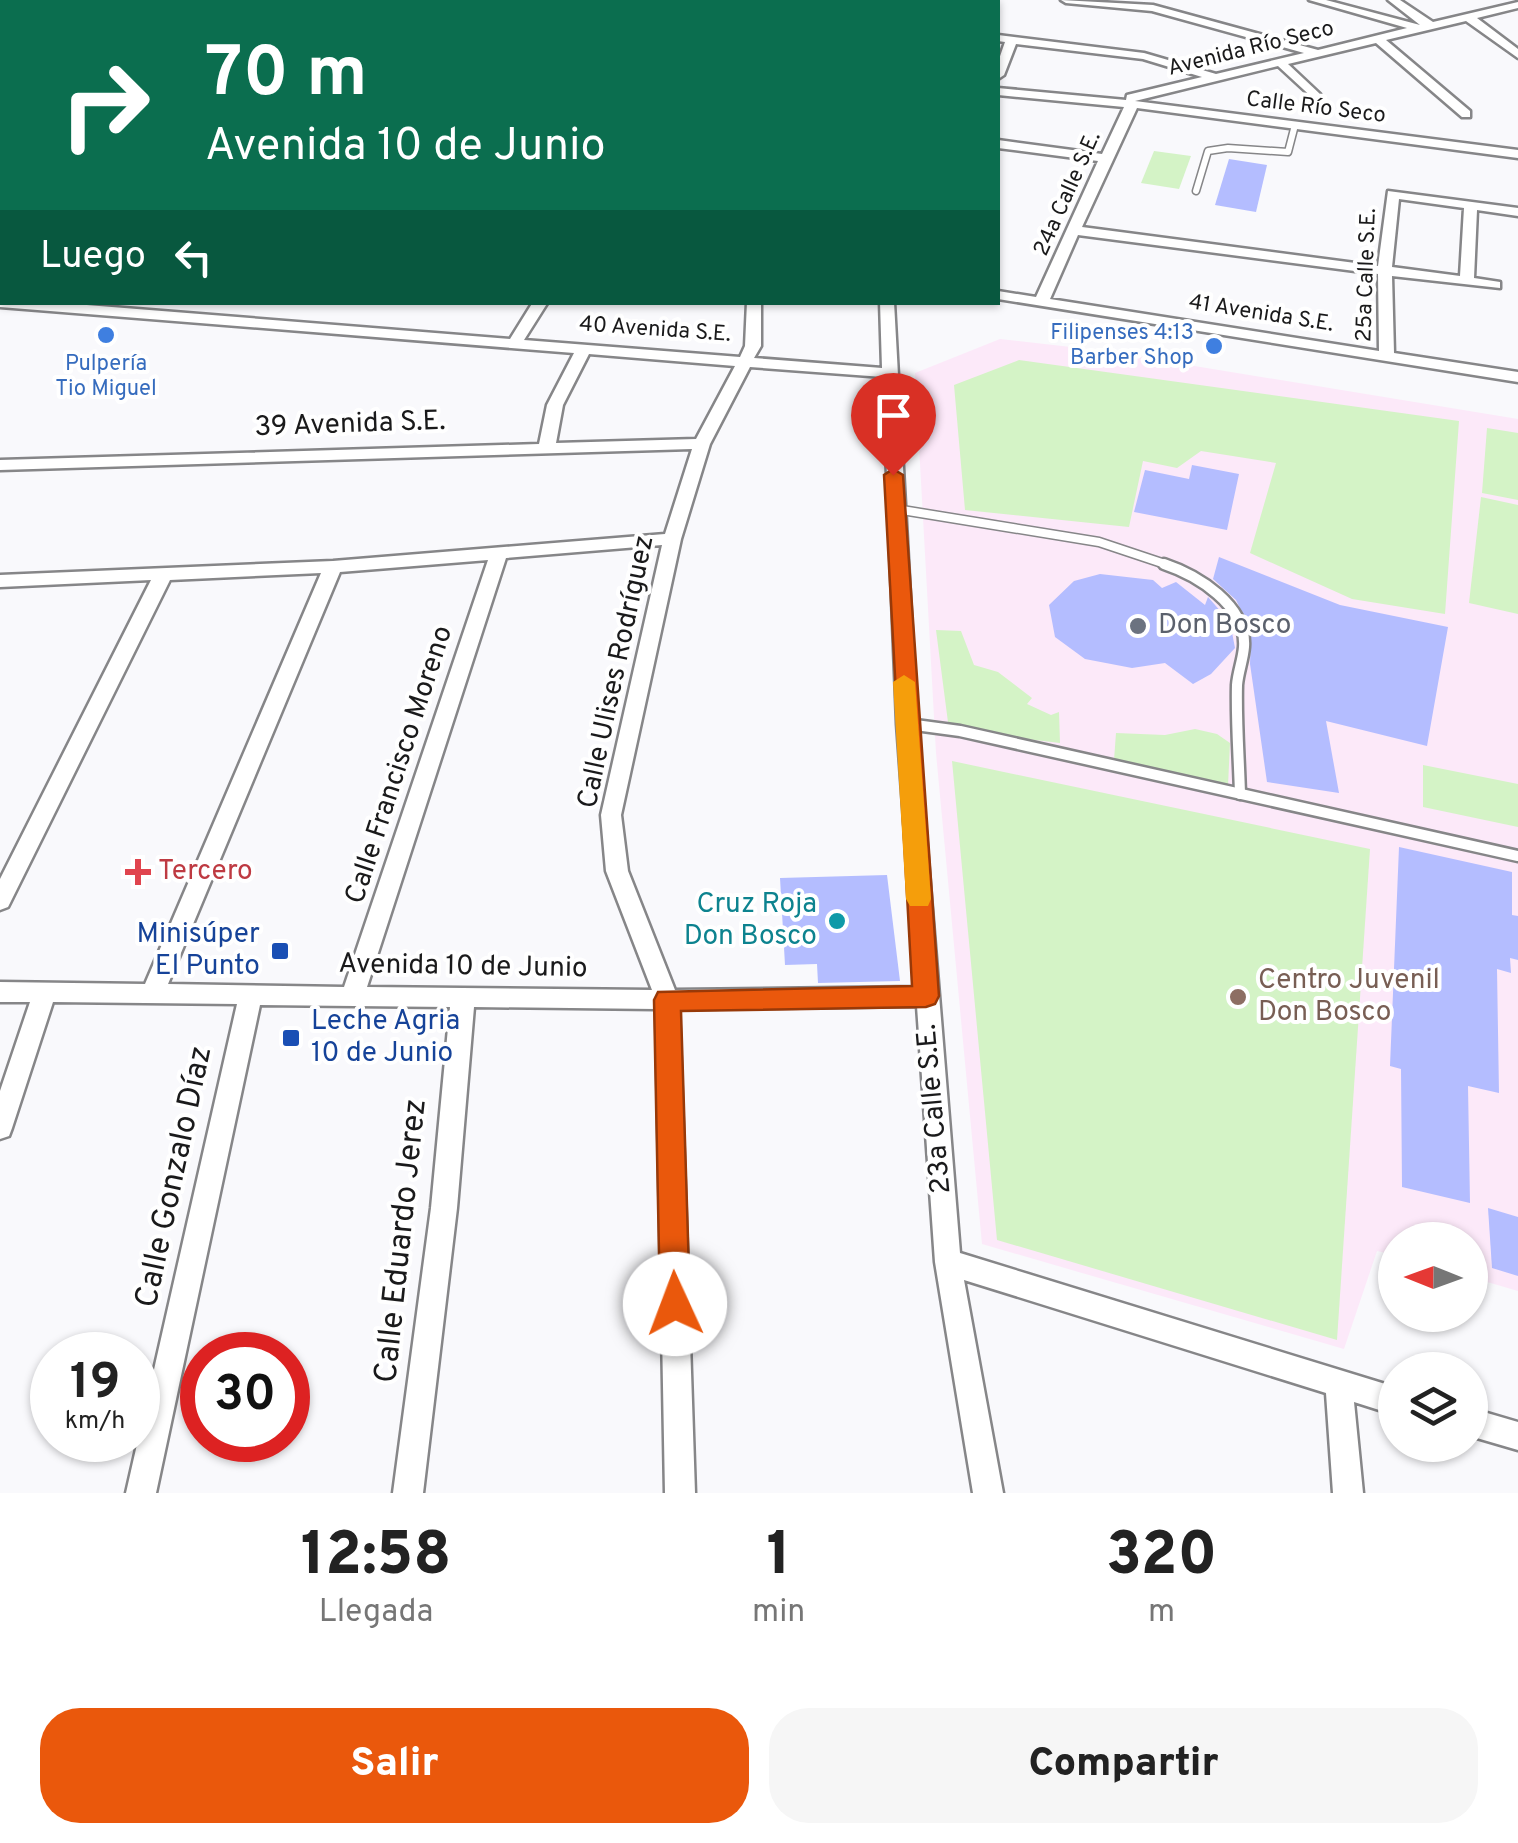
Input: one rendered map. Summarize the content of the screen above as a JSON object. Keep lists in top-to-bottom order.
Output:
{
  "streets": {
    "street": [
      "Avenida Río Seco",
      "Calle Río Seco",
      "24a Calle S.E.",
      "25a Calle S.E.",
      "41 Avenida S.E.",
      "40 Avenida S.E.",
      "39 Avenida S.E.",
      "Calle Ulises Rodríguez",
      "Calle Francisco Moreno",
      "Avenida 10 de Junio",
      "23a Calle S.E.",
      "Calle Gonzalo Díaz",
      "Calle Eduardo Jerez"
    ]
  },
  "crossings": [
    ["Avenida Río Seco", "Calle Río Seco"],
    ["Calle Río Seco", "24a Calle S.E."],
    ["24a Calle S.E.", "41 Avenida S.E."],
    ["25a Calle S.E.", "41 Avenida S.E."],
    ["40 Avenida S.E.", "Calle Ulises Rodríguez"],
    ["40 Avenida S.E.", "23a Calle S.E."],
    ["39 Avenida S.E.", "Calle Ulises Rodríguez"],
    ["Calle Ulises Rodríguez", "Avenida 10 de Junio"],
    ["Calle Francisco Moreno", "Avenida 10 de Junio"],
    ["Avenida 10 de Junio", "23a Calle S.E."],
    ["Avenida 10 de Junio", "Calle Gonzalo Díaz"],
    ["Avenida 10 de Junio", "Calle Eduardo Jerez"]
  ],
  "places": {
    "other": [
      "Pulpería Tio Miguel",
      "Filipenses 4:13 Barber Shop",
      "Don Bosco",
      "Cruz Roja Don Bosco",
      "Centro Juvenil Don Bosco"
    ],
    "health": ["Tercero"],
    "transit": ["Minisúper El Punto", "Leche Agria 10 de Junio"]
  },
  "north": "left",
  "page": {
    "turn": ["70 m", "Avenida 10 de Junio"],
    "then": "Luego",
    "speed": "19 km/h",
    "limit": "30",
    "eta": [
      "12:58",
      "Llegada",
      "1",
      "min",
      "320",
      "m"
    ],
    "buttons": ["Salir", "Compartir"]
  }
}
